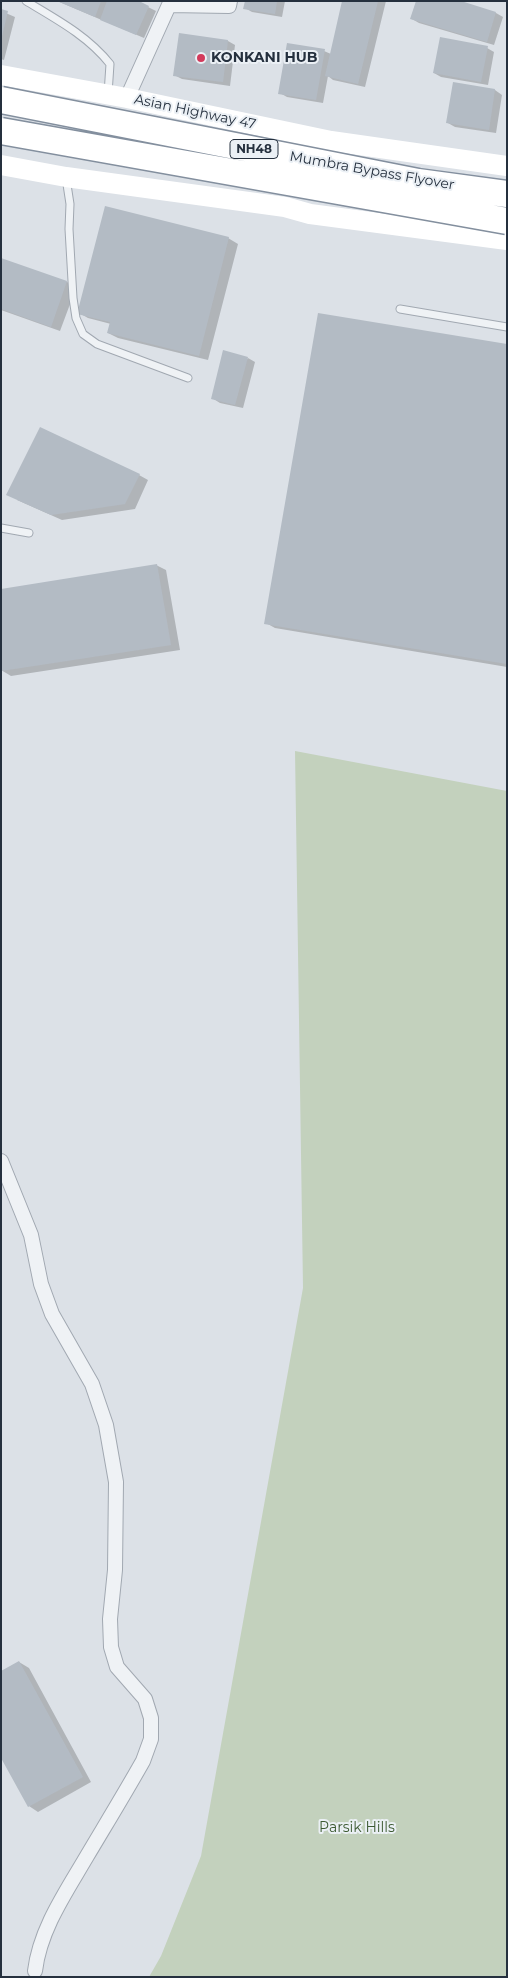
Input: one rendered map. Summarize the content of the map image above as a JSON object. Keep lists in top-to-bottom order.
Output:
{
  "streets": {
    "highway": ["NH48", "Mumbra Bypass Flyover"],
    "main road": ["Asian Highway 47"]
  },
  "parks": ["Parsik Hills"],
  "places": ["KONKANI HUB"]
}
